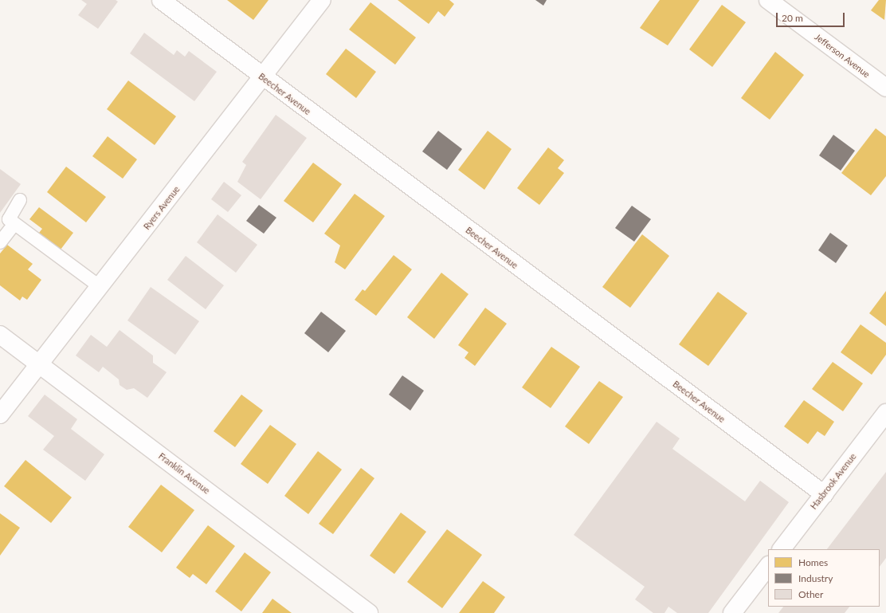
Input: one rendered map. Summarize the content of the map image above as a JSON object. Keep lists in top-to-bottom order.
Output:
{
  "streets": {
    "street": [
      "Jefferson Avenue",
      "Beecher Avenue",
      "Ryers Avenue",
      "Franklin Avenue",
      "Hasbrook Avenue"
    ]
  },
  "crossings": [
    ["Beecher Avenue", "Ryers Avenue"],
    ["Beecher Avenue", "Hasbrook Avenue"],
    ["Ryers Avenue", "Franklin Avenue"]
  ],
  "legend": ["Homes", "Industry", "Other"],
  "scale_bar": "20 m"
}
